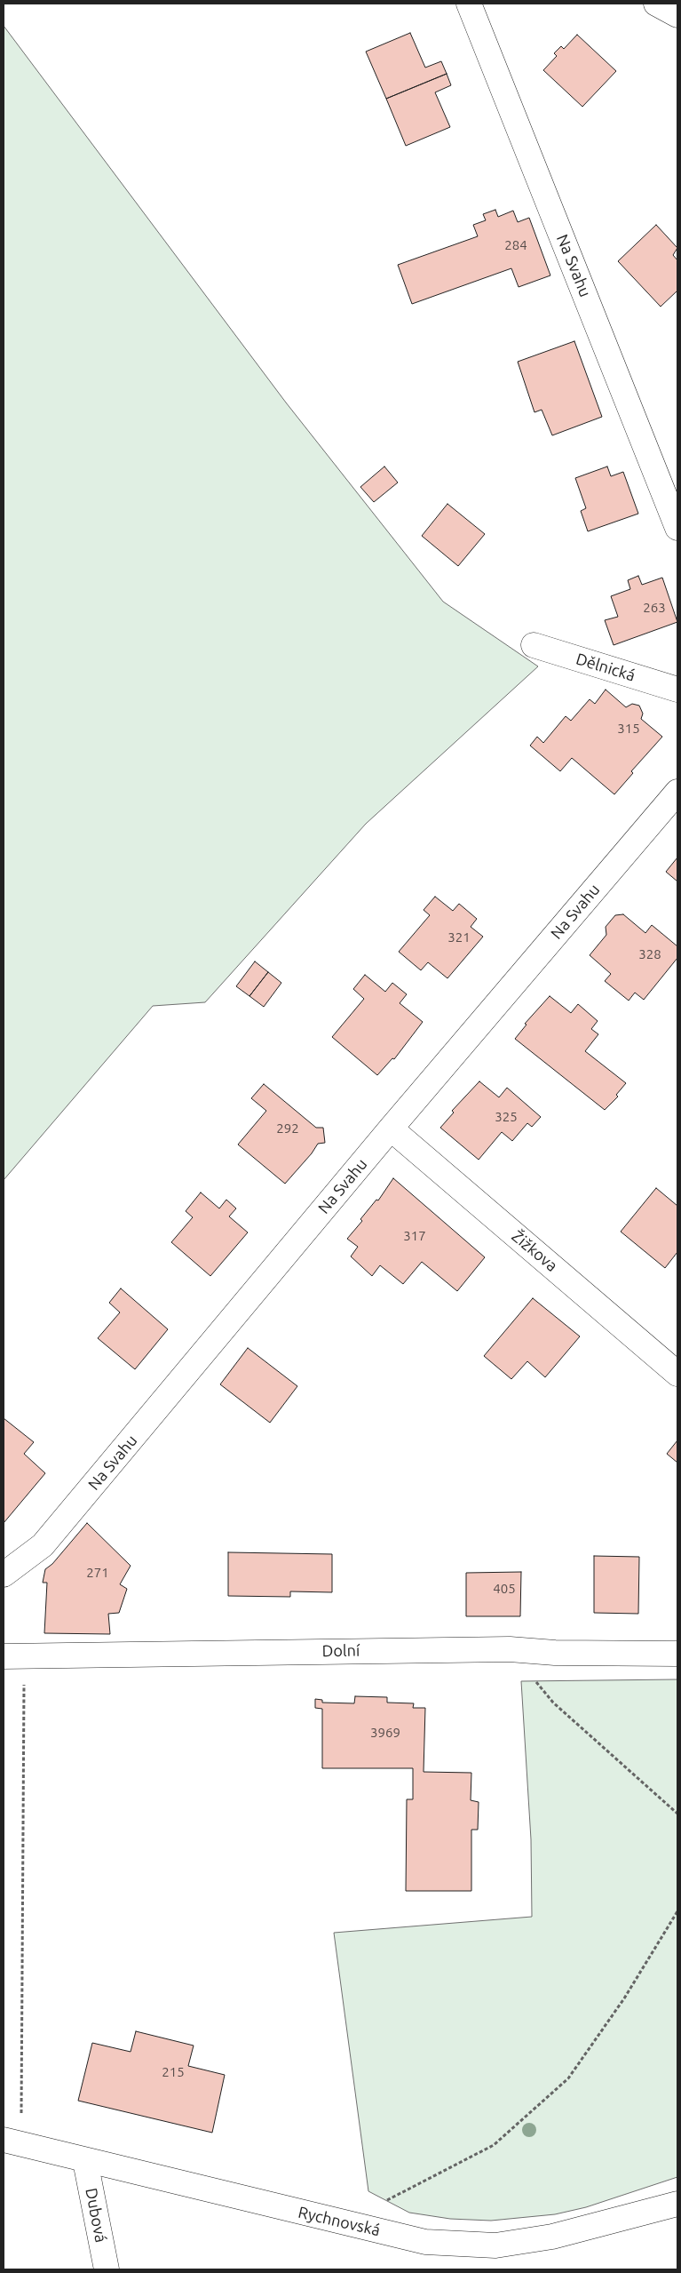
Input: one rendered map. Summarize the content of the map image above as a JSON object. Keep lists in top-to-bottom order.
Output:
{
  "streets": {
    "street": [
      "Na Svahu",
      "Dělnická",
      "Žižkova",
      "Dolní",
      "Dubová",
      "Rychnovská"
    ]
  },
  "crossings": [
    ["Na Svahu", "Žižkova"],
    ["Dubová", "Rychnovská"]
  ],
  "house_numbers": [
    "284",
    "263",
    "315",
    "321",
    "328",
    "325",
    "292",
    "317",
    "271",
    "405",
    "3969",
    "215"
  ]
}
